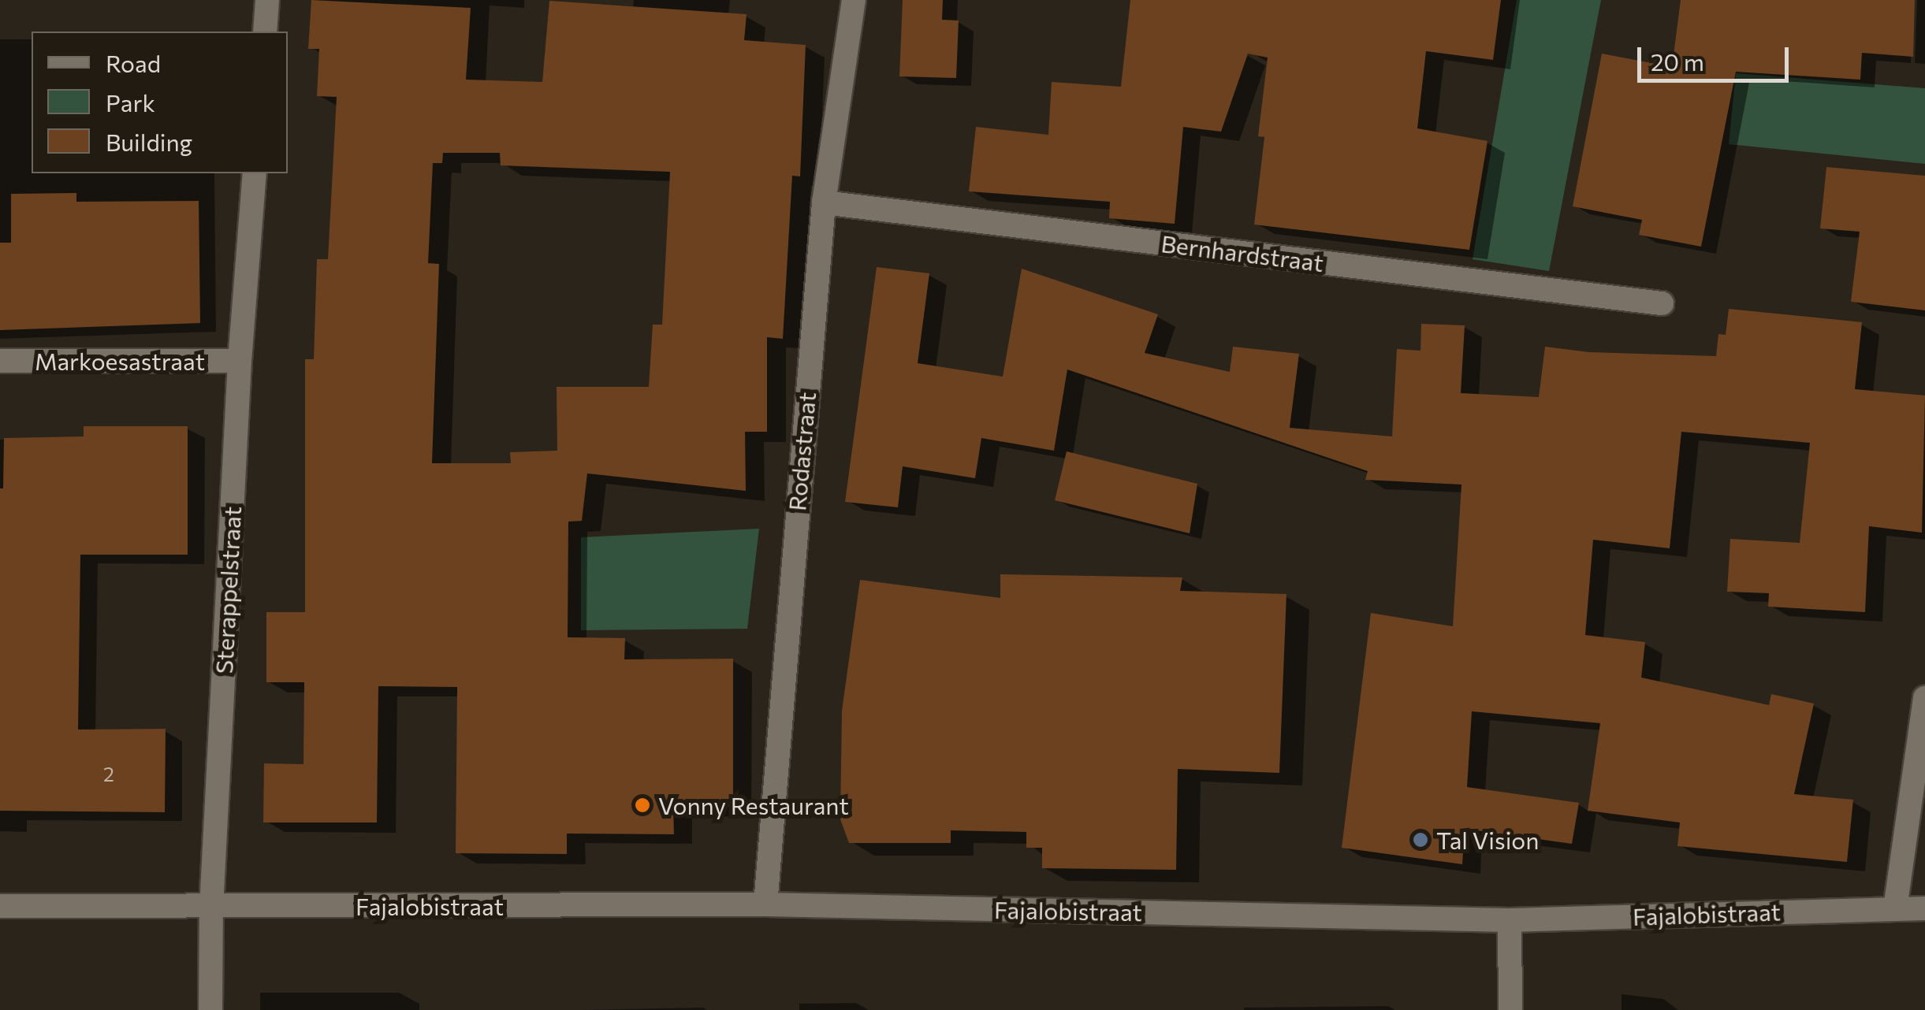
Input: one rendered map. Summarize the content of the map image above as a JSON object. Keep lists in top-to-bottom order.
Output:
{
  "streets": {
    "street": [
      "Bernhardstraat",
      "Markoesastraat",
      "Rodastraat",
      "Sterappelstraat",
      "Fajalobistraat"
    ]
  },
  "crossings": [
    ["Bernhardstraat", "Rodastraat"],
    ["Markoesastraat", "Sterappelstraat"],
    ["Rodastraat", "Fajalobistraat"],
    ["Sterappelstraat", "Fajalobistraat"]
  ],
  "places": ["Vonny Restaurant", "Tal Vision"],
  "house_numbers": ["2"],
  "legend": ["Road", "Park", "Building"],
  "scale_bar": "20 m"
}
